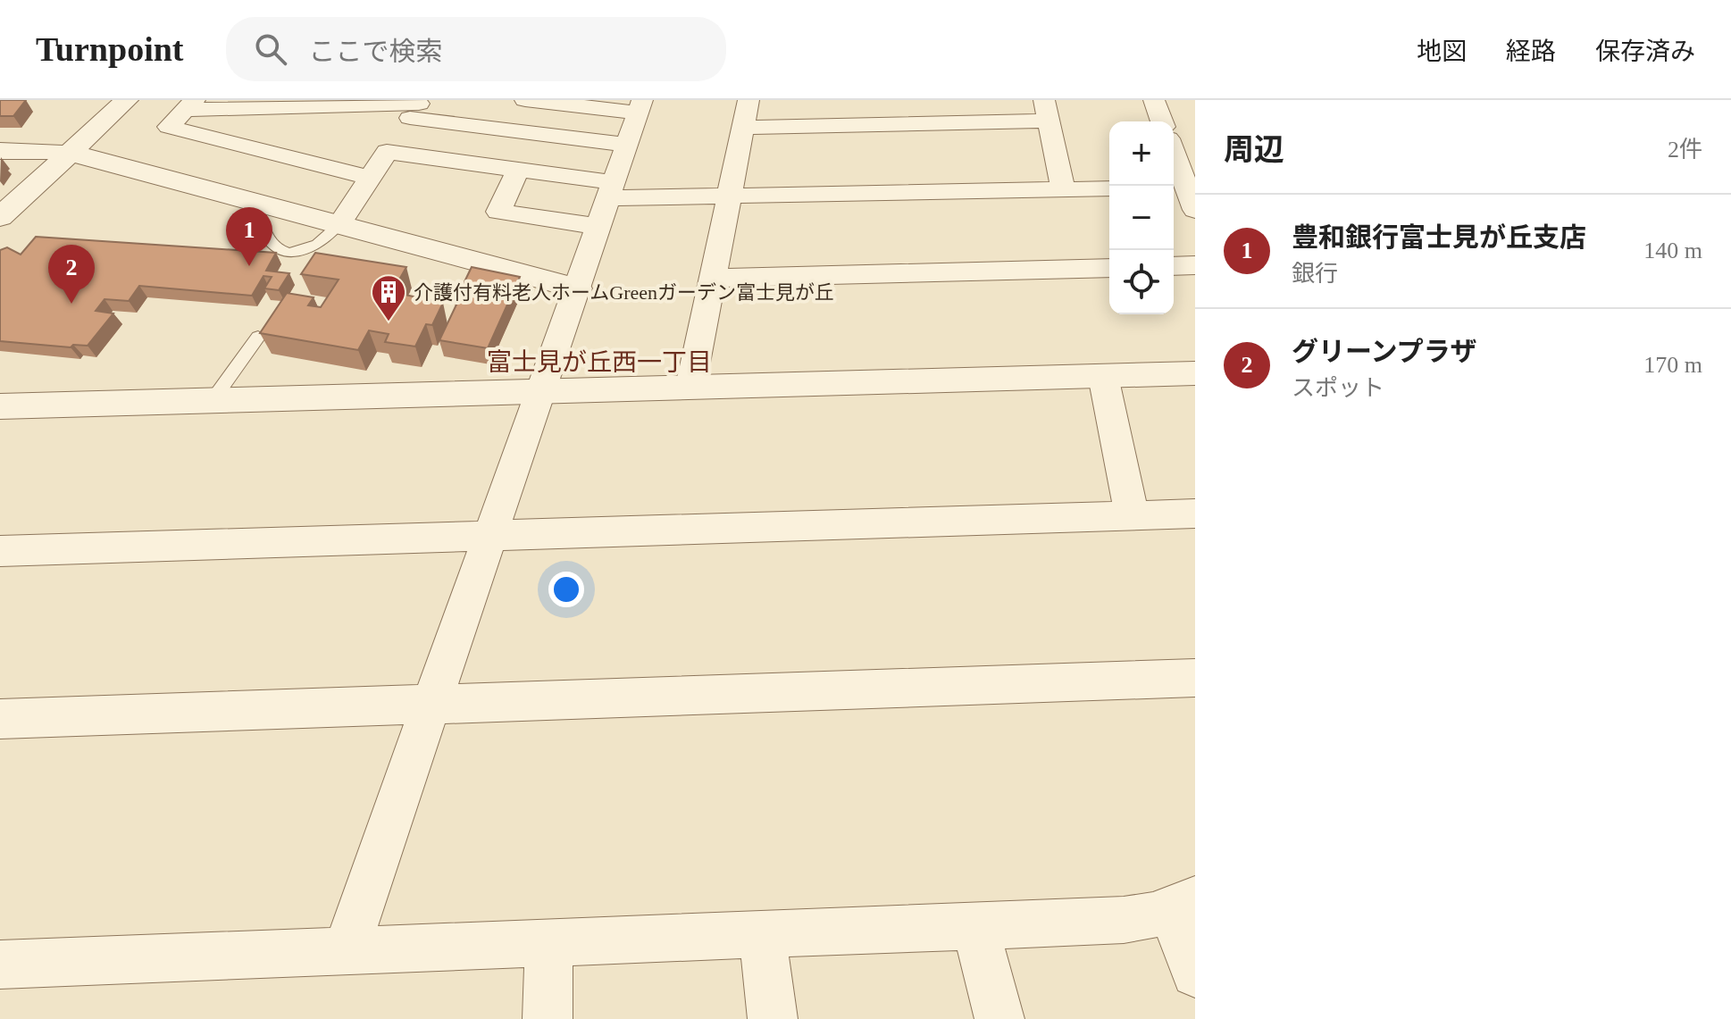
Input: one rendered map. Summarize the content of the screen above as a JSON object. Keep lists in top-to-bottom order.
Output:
{
  "districts": ["富士見が丘西一丁目"],
  "places": {
    "building": ["介護付有料老人ホームGreenガーデン富士見が丘"]
  },
  "page": {
    "header": "Turnpoint",
    "search": "ここで検索",
    "nav": ["地図", "経路", "保存済み"],
    "heading": ["周辺", "2件"],
    "map_buttons": ["+", "−"],
    "list": [
      {
        "mark": "1",
        "name": "豊和銀行富士見が丘支店",
        "note": "銀行",
        "value": "140 m"
      },
      {
        "mark": "2",
        "name": "グリーンプラザ",
        "note": "スポット",
        "value": "170 m"
      }
    ],
    "pins": ["1", "2"]
  }
}
